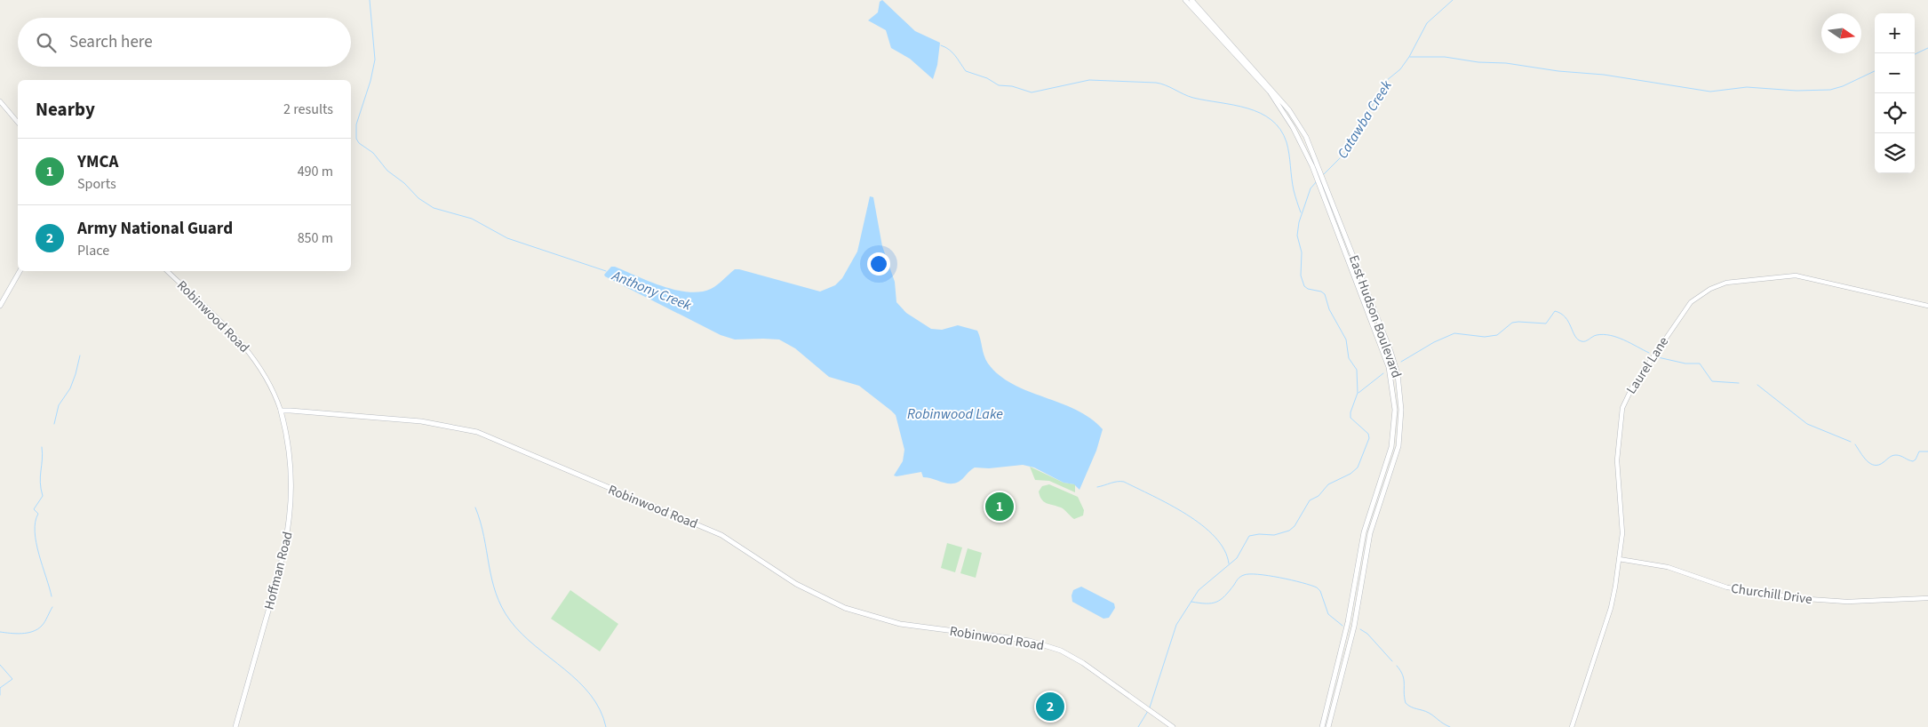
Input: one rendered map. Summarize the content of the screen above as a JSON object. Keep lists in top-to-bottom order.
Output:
{
  "streets": {
    "main road": ["Robinwood Road", "East Hudson Boulevard", "Hoffman Road"],
    "street": ["Laurel Lane", "Churchill Drive"]
  },
  "crossings": [
    ["Robinwood Road", "Hoffman Road"],
    ["Laurel Lane", "Churchill Drive"]
  ],
  "water": ["Catawba Creek", "Anthony Creek", "Robinwood Lake"],
  "north": "right",
  "page": {
    "map_buttons": ["+", "−"],
    "search": "Search here",
    "heading": ["Nearby", "2 results"],
    "list": [
      {
        "mark": "1",
        "name": "YMCA",
        "note": "Sports",
        "value": "490 m"
      },
      {
        "mark": "2",
        "name": "Army National Guard",
        "note": "Place",
        "value": "850 m"
      }
    ],
    "pins": ["1", "2"]
  }
}
